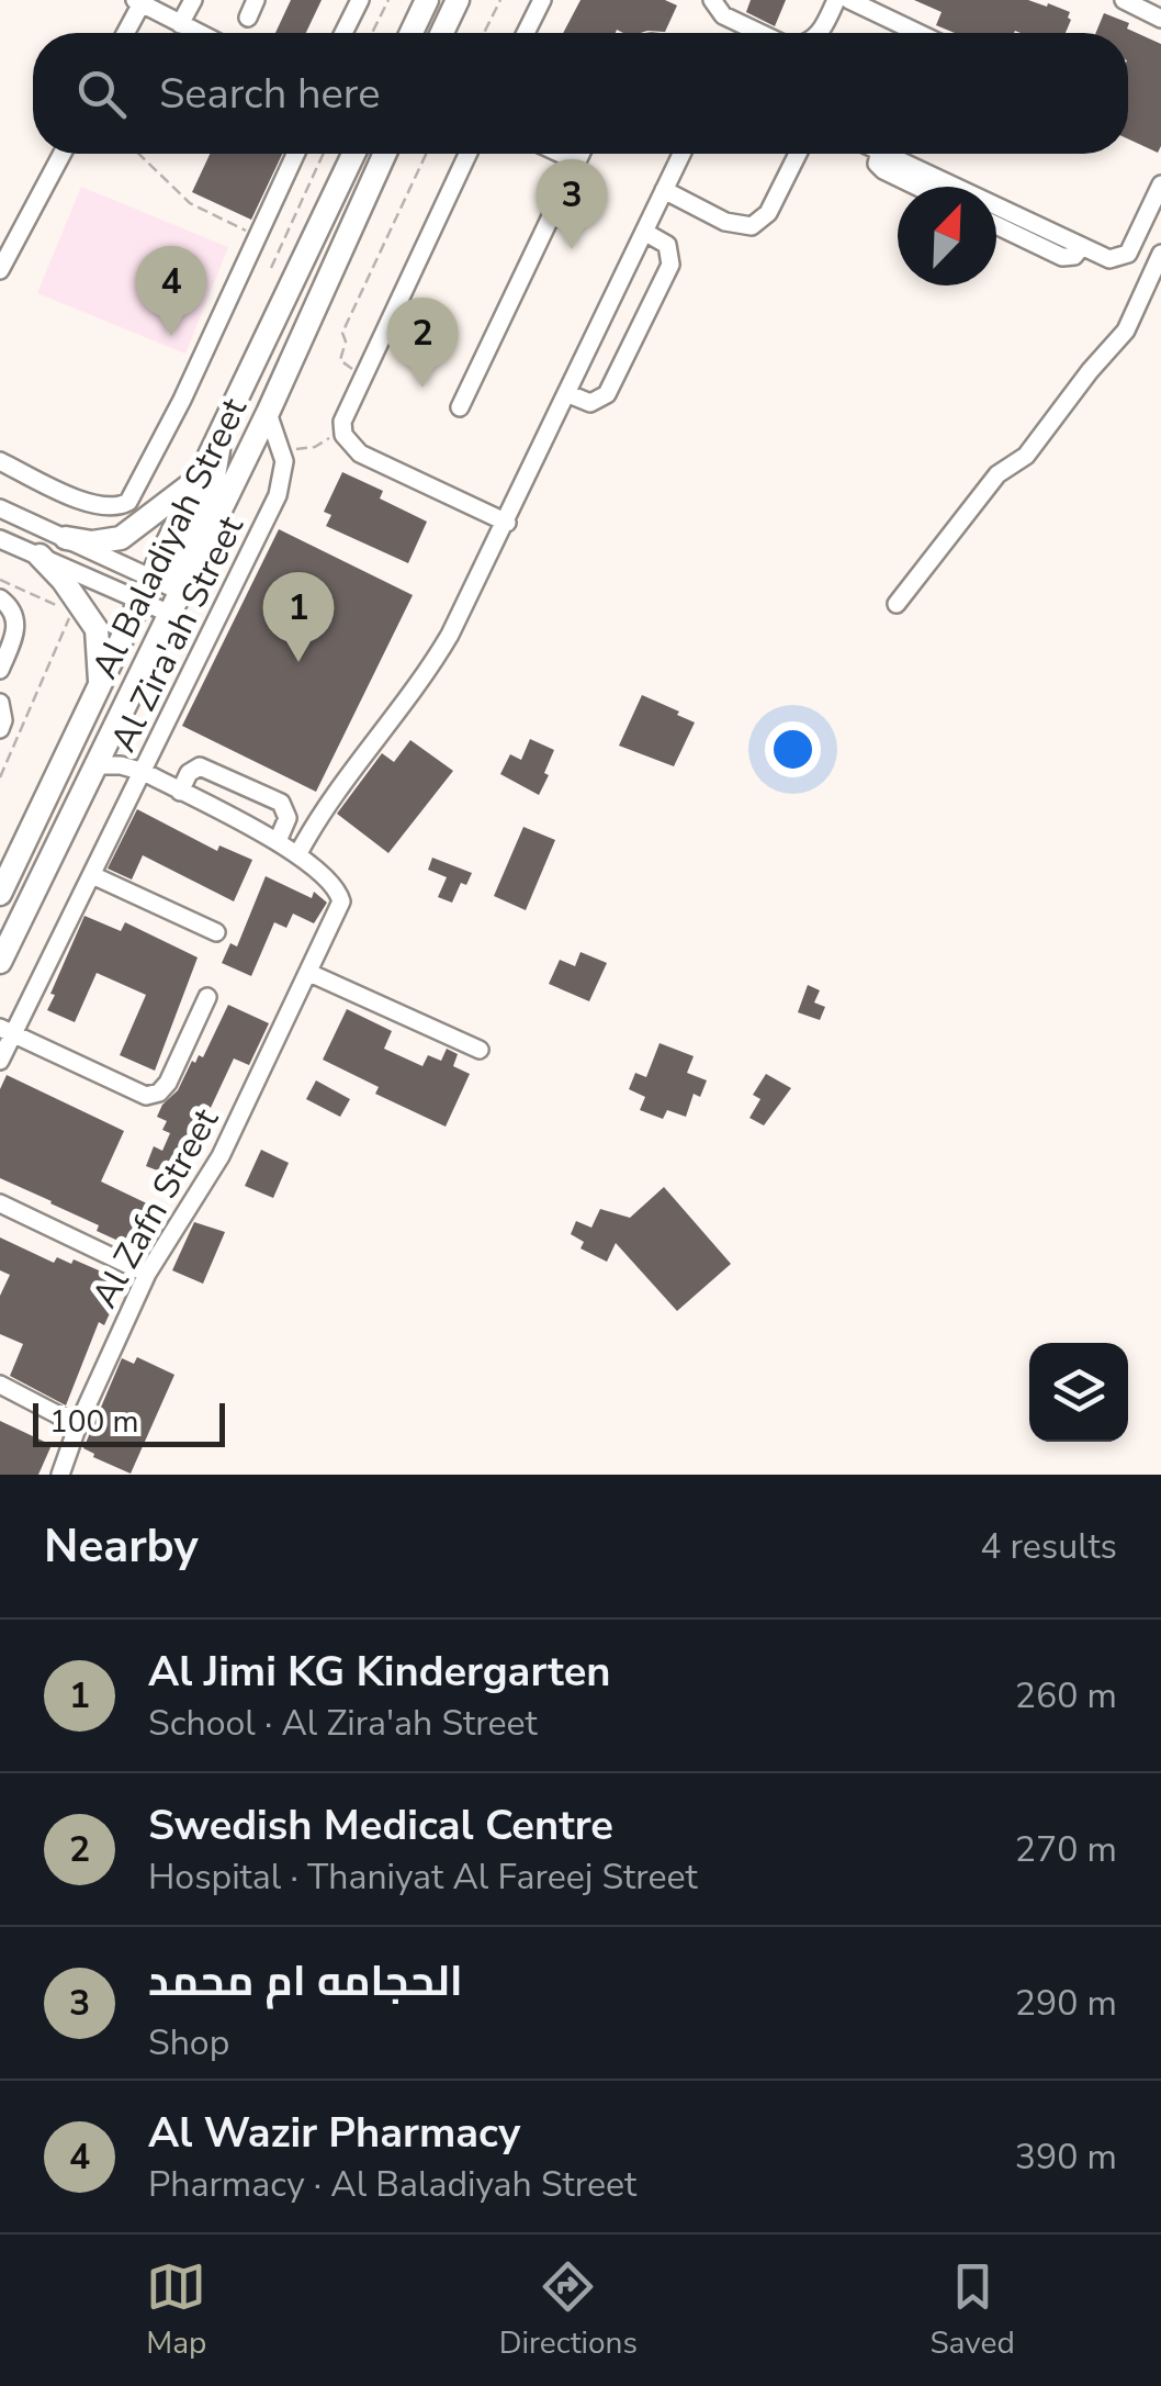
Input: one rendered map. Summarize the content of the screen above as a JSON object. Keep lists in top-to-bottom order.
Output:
{
  "streets": {
    "main road": ["Al Baladiyah Street"],
    "street": ["Al Zira'ah Street", "Al Zafn Street"]
  },
  "crossings": [
    ["Al Baladiyah Street", "Al Zira'ah Street"],
    ["Al Baladiyah Street", "Al Zafn Street"],
    ["Al Zira'ah Street", "Al Zafn Street"]
  ],
  "scale_bar": "100 m",
  "north": "top right",
  "page": {
    "search": "Search here",
    "pins": [
      "3",
      "4",
      "2",
      "1"
    ],
    "scale": "100 m",
    "heading": ["Nearby", "4 results"],
    "list": [
      {
        "mark": "1",
        "name": "Al Jimi KG Kindergarten",
        "note": "School · Al Zira'ah Street",
        "value": "260 m"
      },
      {
        "mark": "2",
        "name": "Swedish Medical Centre",
        "note": "Hospital · Thaniyat Al Fareej Street",
        "value": "270 m"
      },
      {
        "mark": "3",
        "name": "الحجامه ام محمد",
        "note": "Shop",
        "value": "290 m"
      },
      {
        "mark": "4",
        "name": "Al Wazir Pharmacy",
        "note": "Pharmacy · Al Baladiyah Street",
        "value": "390 m"
      }
    ],
    "nav": ["Map", "Directions", "Saved"]
  }
}
